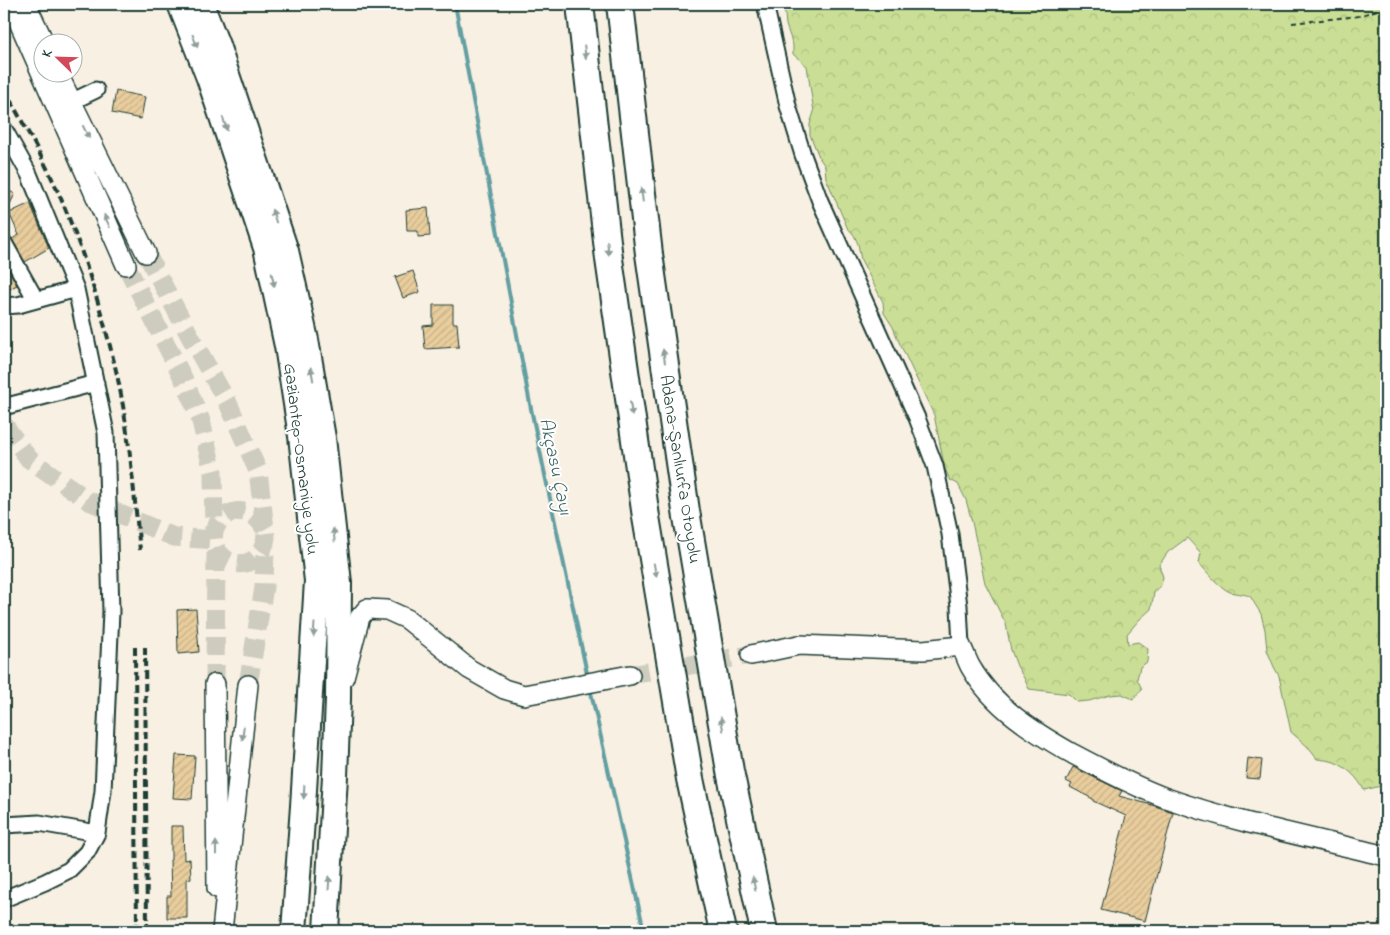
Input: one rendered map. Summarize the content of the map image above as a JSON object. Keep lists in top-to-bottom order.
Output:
{
  "streets": {
    "highway": ["Gaziantep-Osmaniye yolu", "Adana-Şanlıurfa Otoyolu"]
  },
  "water": ["Akçasu Çayı"],
  "north": "top left"
}
